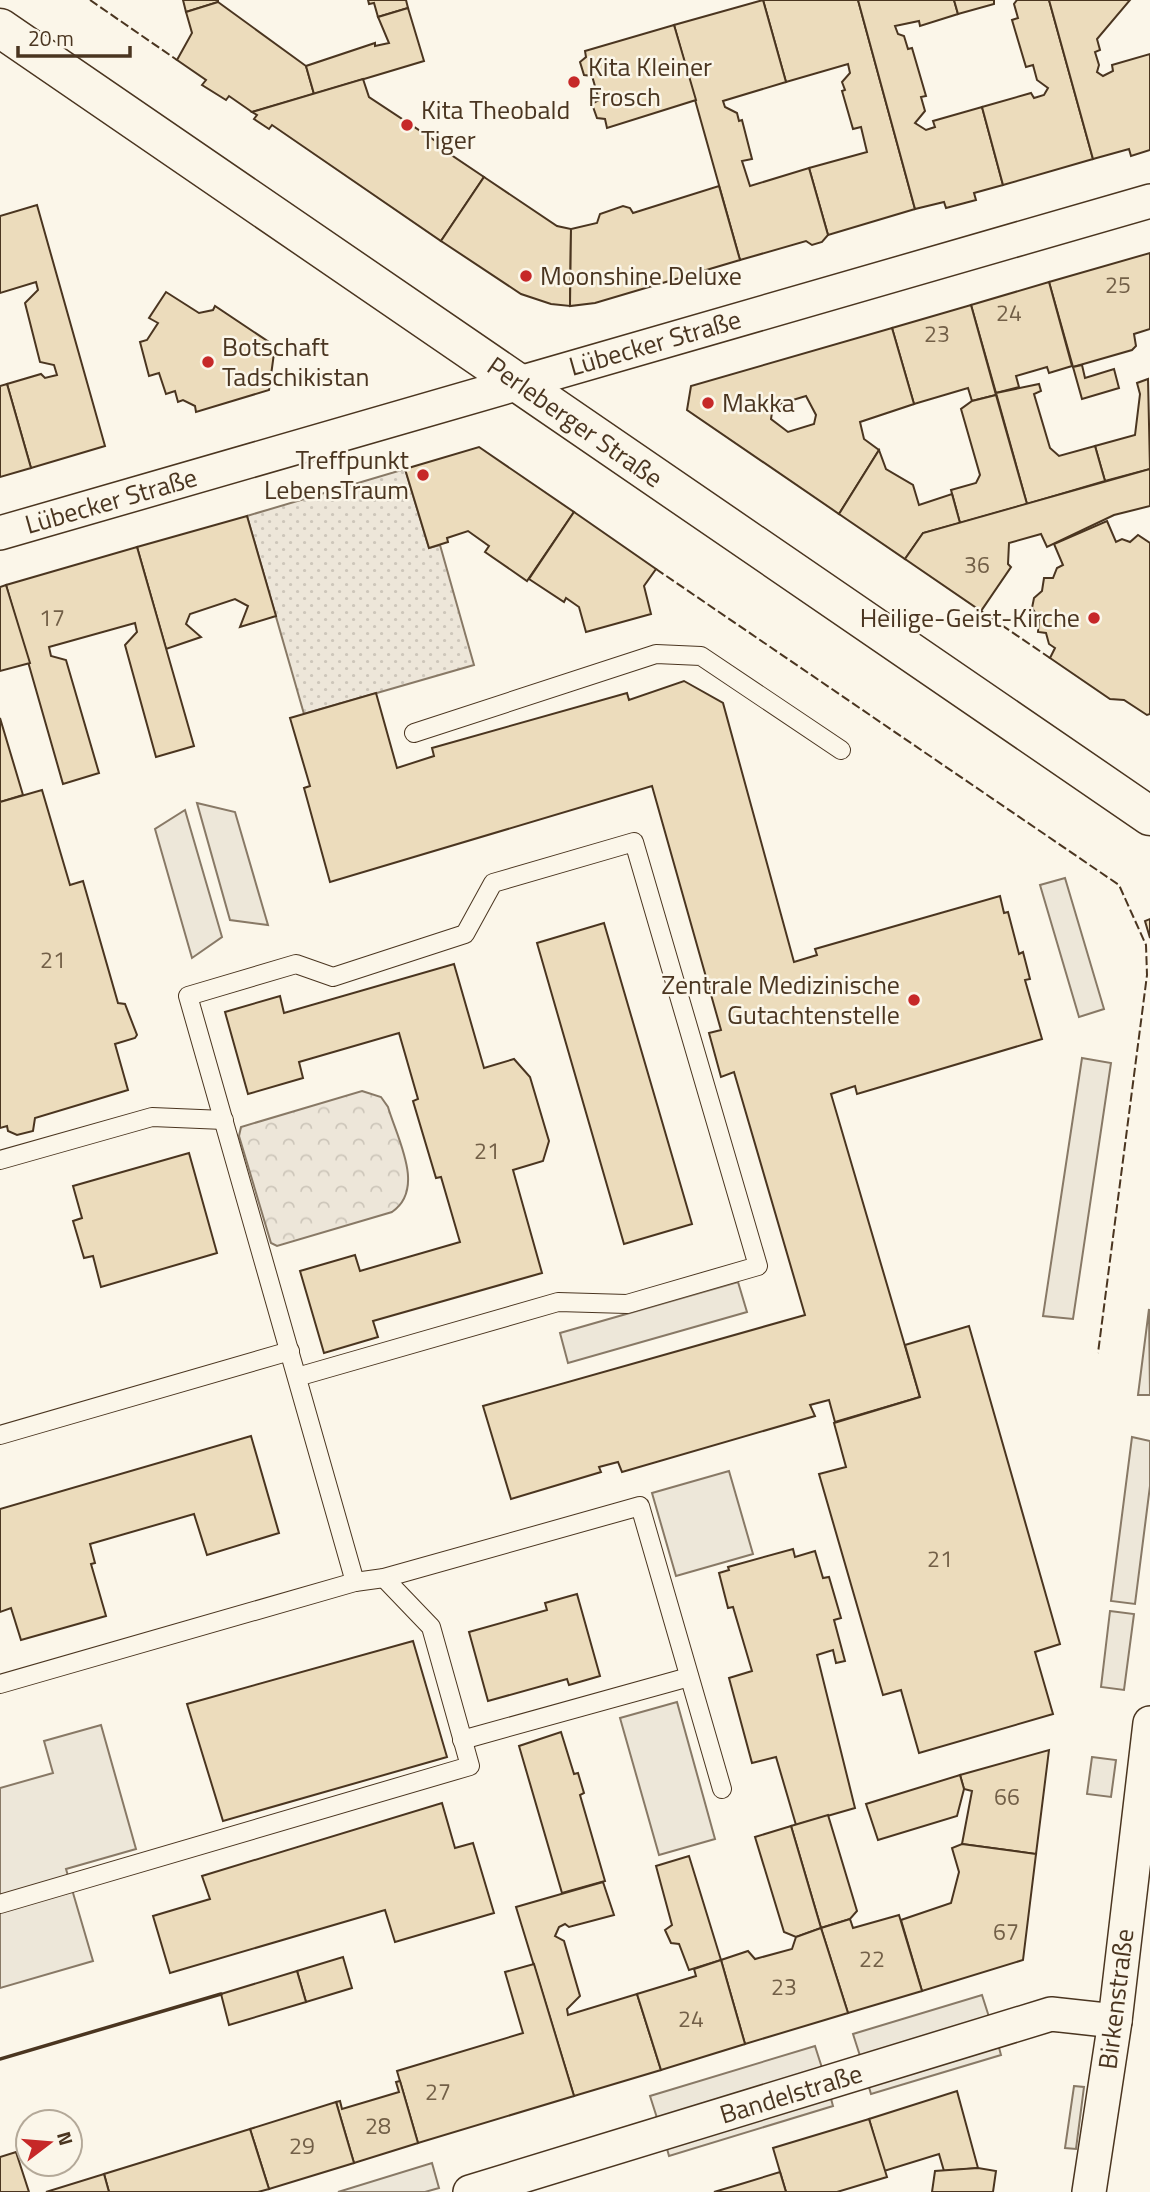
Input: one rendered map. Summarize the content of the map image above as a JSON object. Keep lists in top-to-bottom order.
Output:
{
  "streets": {
    "main road": ["Perleberger Straße"],
    "street": ["Lübecker Straße", "Birkenstraße", "Bandelstraße"]
  },
  "crossings": [
    ["Lübecker Straße", "Perleberger Straße"],
    ["Birkenstraße", "Bandelstraße"]
  ],
  "places": [
    "Kita Kleiner Frosch",
    "Kita Theobald Tiger",
    "Moonshine Deluxe",
    "Botschaft Tadschikistan",
    "Makka",
    "Treffpunkt LebensTraum",
    "Heilige-Geist-Kirche",
    "Zentrale Medizinische Gutachtenstelle"
  ],
  "house_numbers": [
    "25",
    "24",
    "23",
    "36",
    "17",
    "21",
    "21",
    "21",
    "66",
    "67",
    "22",
    "23",
    "24",
    "27",
    "28",
    "29"
  ],
  "scale_bar": "20 m",
  "north": "right"
}
